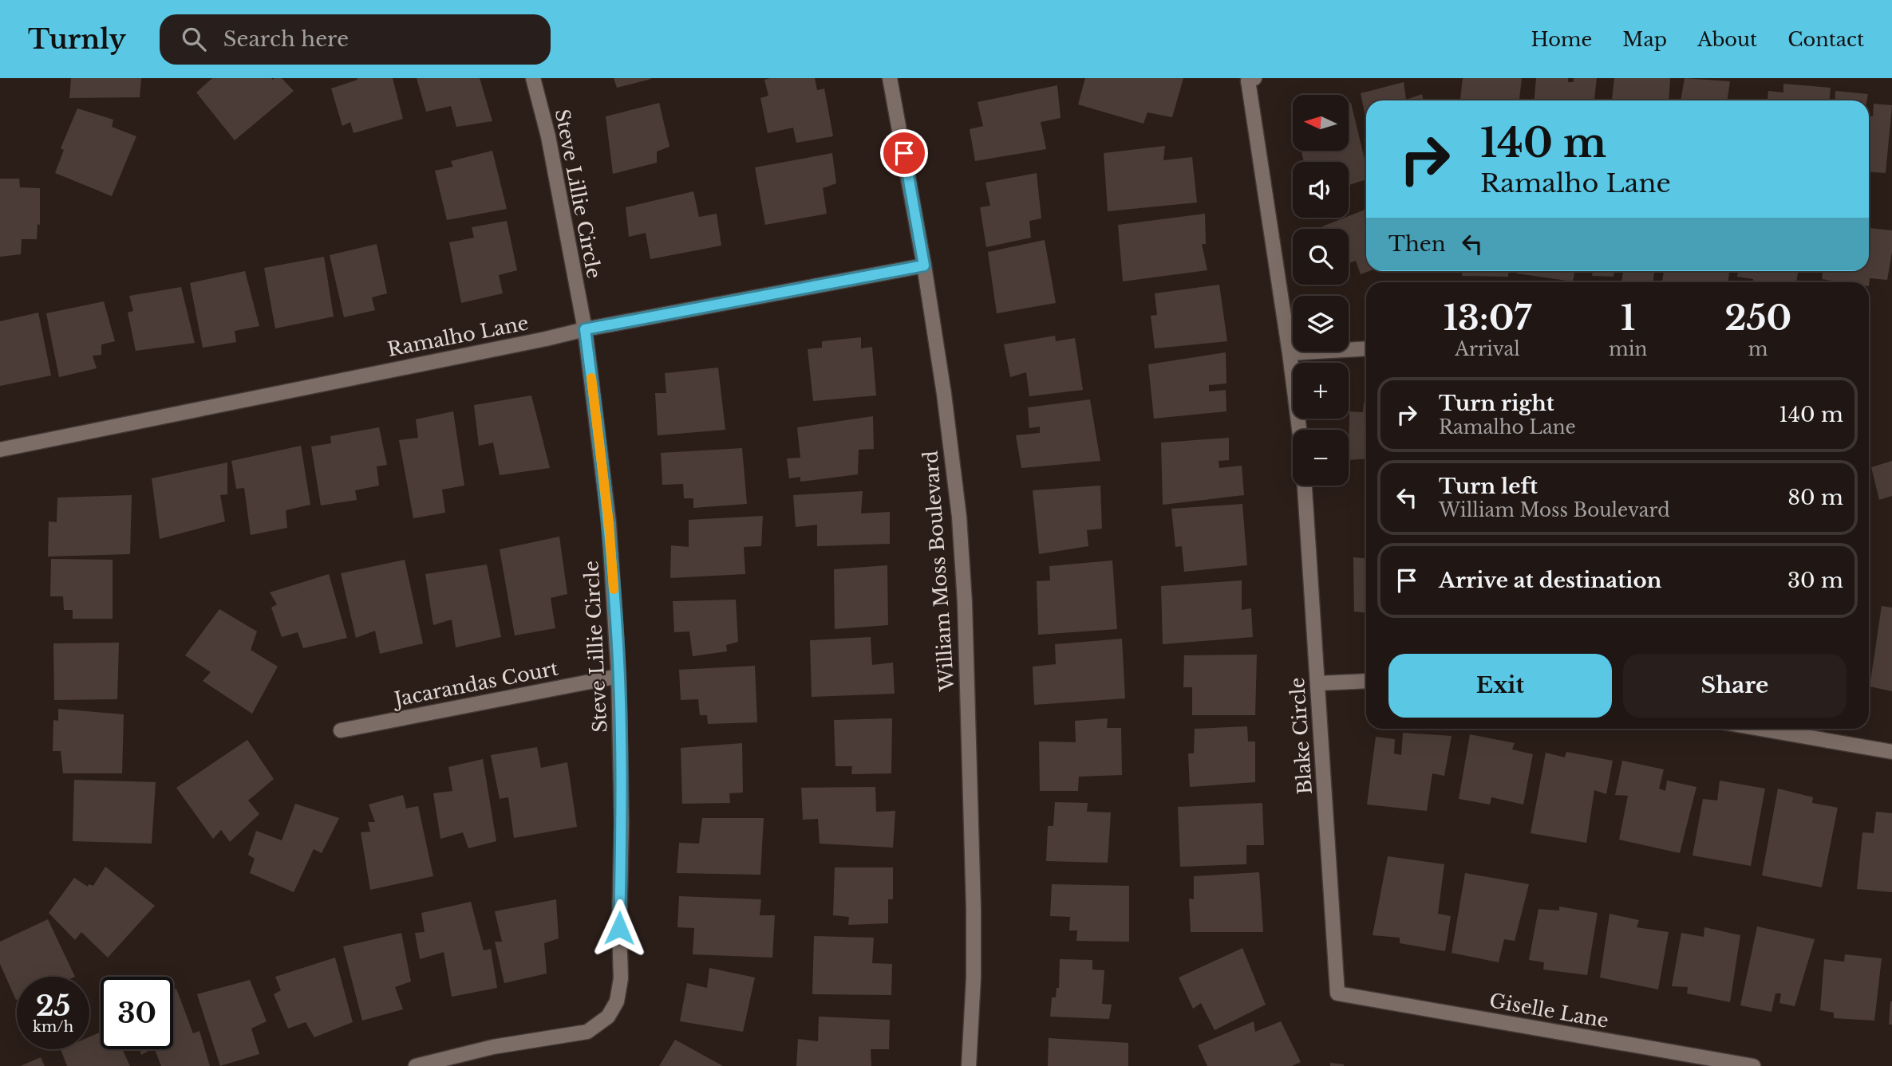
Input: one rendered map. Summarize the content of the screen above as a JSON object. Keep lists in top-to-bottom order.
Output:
{
  "streets": {
    "street": [
      "Steve Lillie Circle",
      "Ramalho Lane",
      "William Moss Boulevard",
      "Jacarandas Court",
      "Blake Circle",
      "Giselle Lane"
    ]
  },
  "crossings": [
    ["Steve Lillie Circle", "Ramalho Lane"],
    ["Steve Lillie Circle", "Jacarandas Court"],
    ["Ramalho Lane", "William Moss Boulevard"],
    ["Blake Circle", "Giselle Lane"]
  ],
  "north": "left",
  "page": {
    "header": "Turnly",
    "search": "Search here",
    "nav": [
      "Home",
      "Map",
      "About",
      "Contact"
    ],
    "map_buttons": ["+", "−"],
    "turn": ["140 m", "Ramalho Lane"],
    "then": "Then",
    "eta": [
      "13:07",
      "Arrival",
      "1",
      "min",
      "250",
      "m"
    ],
    "list": [
      {
        "name": "Turn right",
        "note": "Ramalho Lane",
        "value": "140 m"
      },
      {
        "name": "Turn left",
        "note": "William Moss Boulevard",
        "value": "80 m"
      },
      {
        "name": "Arrive at destination",
        "value": "30 m"
      }
    ],
    "buttons": ["Exit", "Share"],
    "speed": "25 km/h",
    "limit": "30"
  }
}
